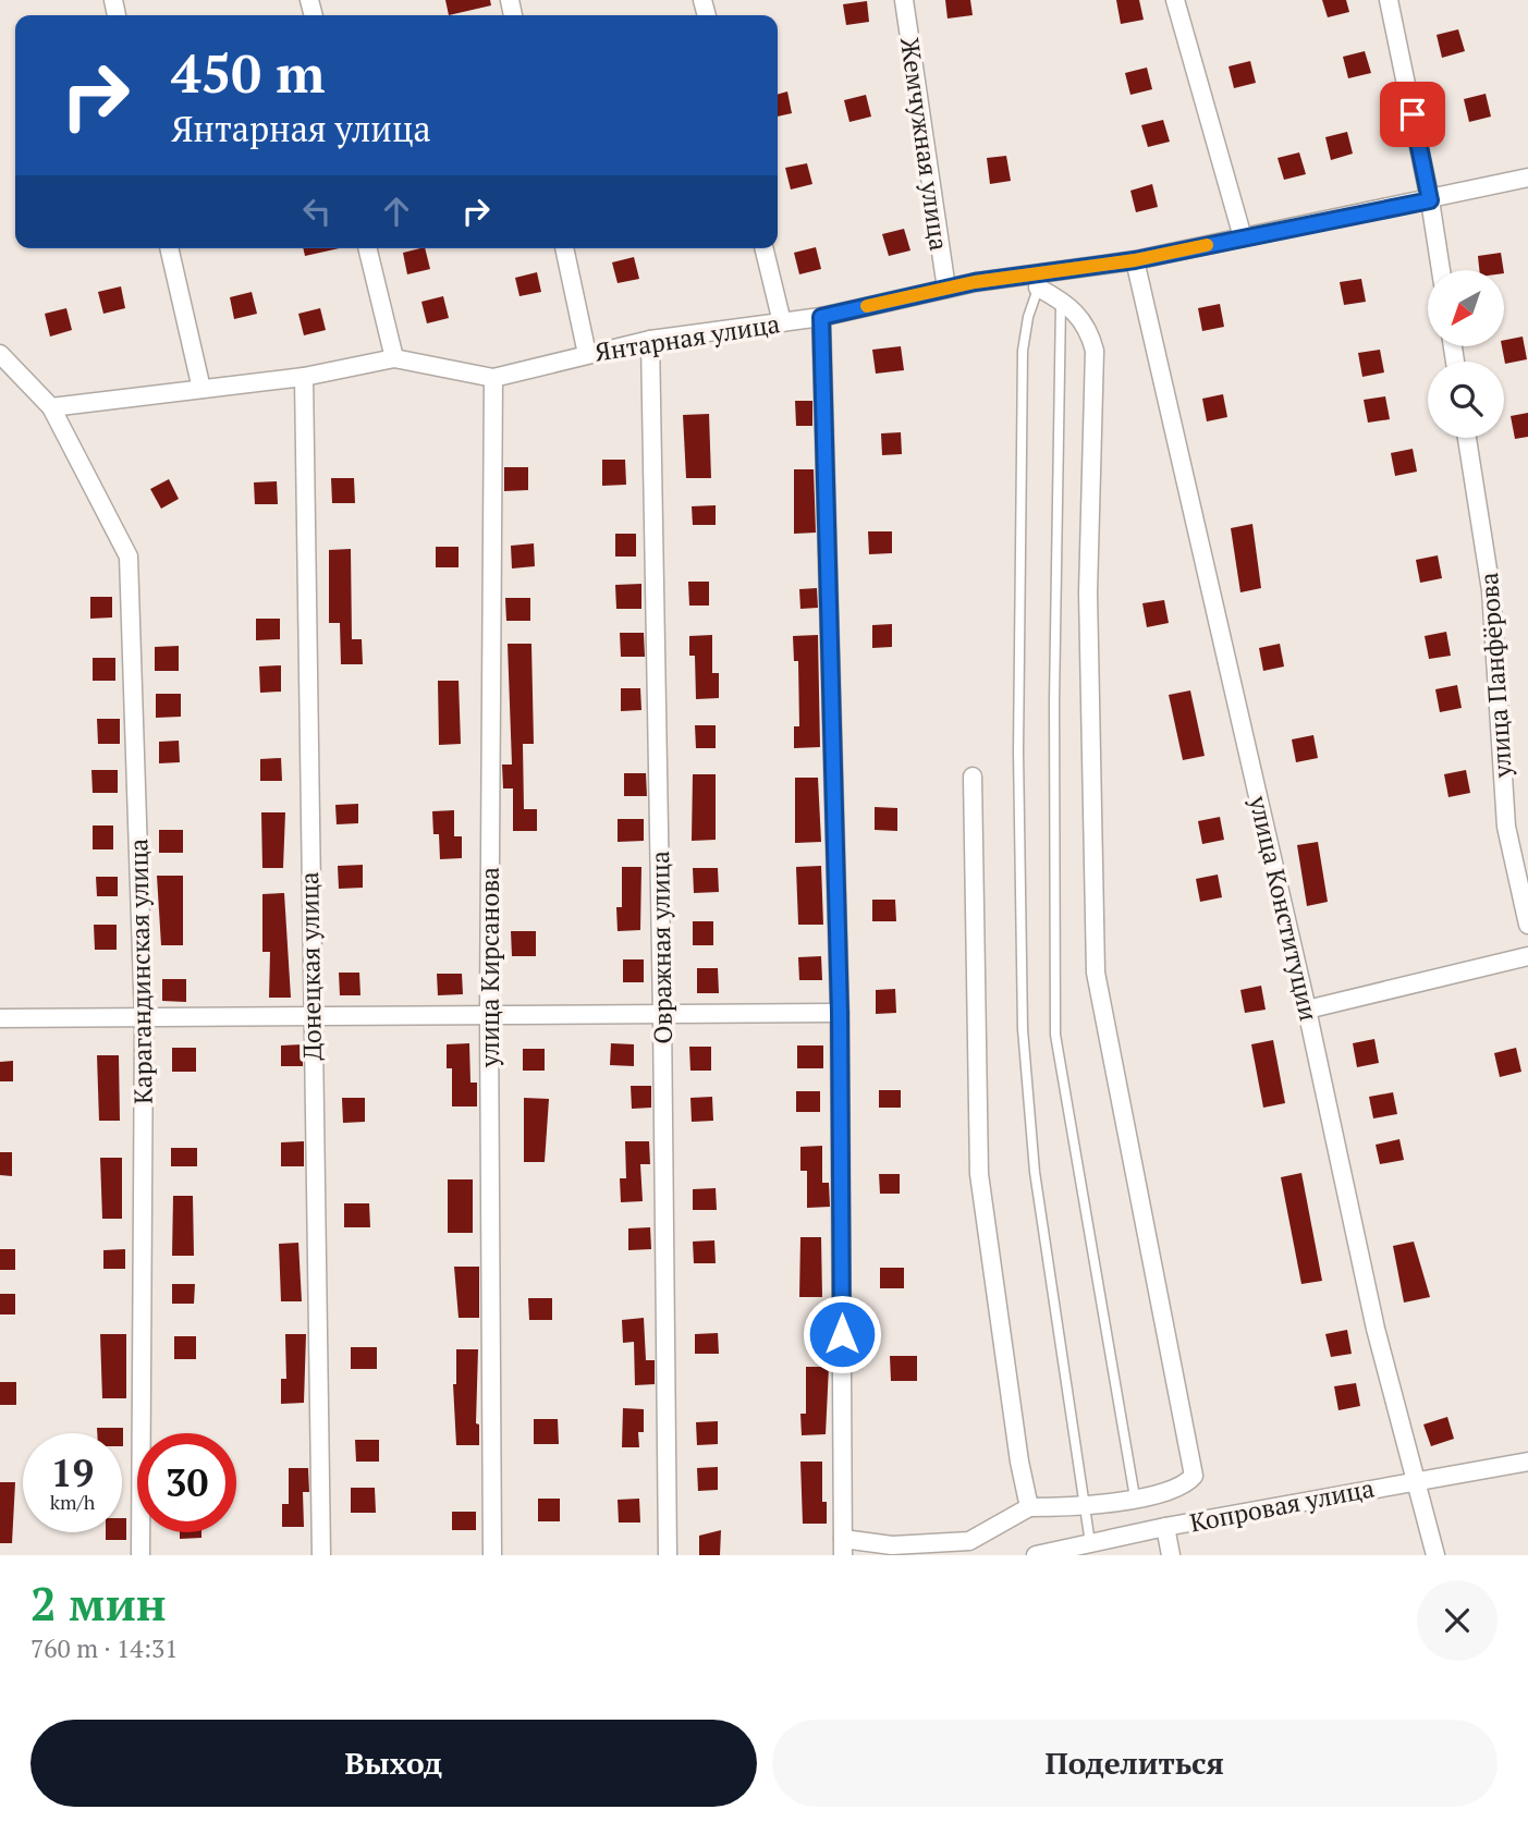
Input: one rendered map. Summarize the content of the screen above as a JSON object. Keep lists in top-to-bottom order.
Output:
{
  "streets": {
    "street": [
      "Жемчужная улица",
      "Янтарная улица",
      "улица Панфёрова",
      "улица Конституции",
      "Овражная улица",
      "Донецкая улица",
      "улица Кирсанова",
      "Карагандинская улица",
      "Копровая улица"
    ]
  },
  "crossings": [
    ["Жемчужная улица", "Янтарная улица"],
    ["Янтарная улица", "улица Конституции"],
    ["Янтарная улица", "Овражная улица"],
    ["Янтарная улица", "Донецкая улица"],
    ["Янтарная улица", "улица Кирсанова"],
    ["Янтарная улица", "Карагандинская улица"],
    ["улица Конституции", "Копровая улица"]
  ],
  "north": "bottom left",
  "page": {
    "turn": ["450 m", "Янтарная улица"],
    "speed": "19 km/h",
    "limit": "30",
    "heading": ["2 мин", "760 m · 14:31"],
    "buttons": ["Выход", "Поделиться"]
  }
}
